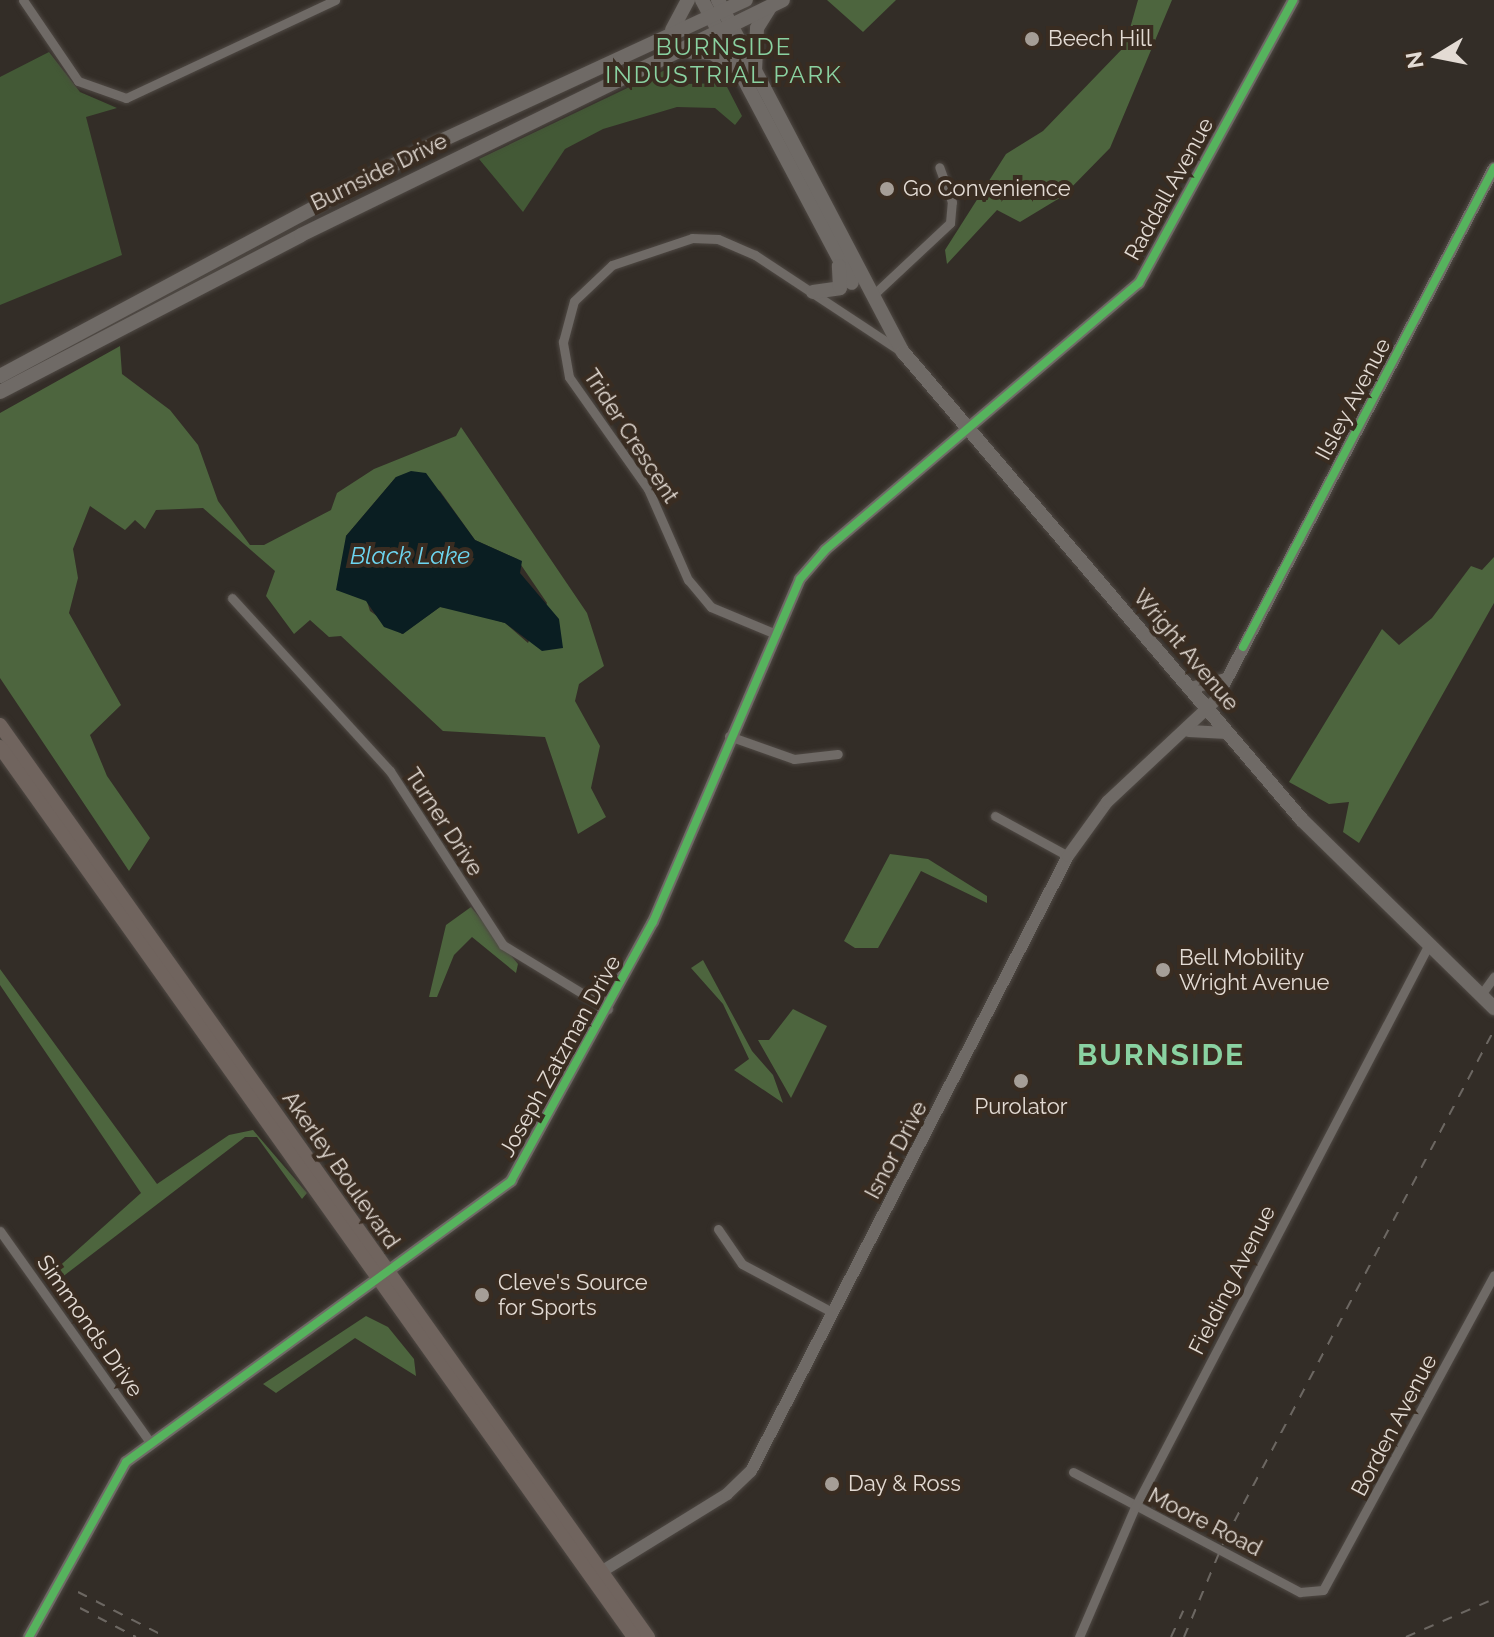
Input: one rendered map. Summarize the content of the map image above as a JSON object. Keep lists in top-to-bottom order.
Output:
{
  "streets": {
    "main road": ["Burnside Drive", "Wright Avenue", "Akerley Boulevard"],
    "street": [
      "Raddall Avenue",
      "Ilsley Avenue",
      "Trider Crescent",
      "Turner Drive",
      "Joseph Zatzman Drive",
      "Isnor Drive",
      "Fielding Avenue",
      "Simmonds Drive",
      "Borden Avenue",
      "Moore Road"
    ]
  },
  "crossings": [
    ["Burnside Drive", "Wright Avenue"],
    ["Raddall Avenue", "Wright Avenue"],
    ["Raddall Avenue", "Joseph Zatzman Drive"],
    ["Ilsley Avenue", "Wright Avenue"],
    ["Ilsley Avenue", "Isnor Drive"],
    ["Trider Crescent", "Wright Avenue"],
    ["Trider Crescent", "Joseph Zatzman Drive"],
    ["Wright Avenue", "Joseph Zatzman Drive"],
    ["Wright Avenue", "Isnor Drive"],
    ["Wright Avenue", "Fielding Avenue"],
    ["Turner Drive", "Joseph Zatzman Drive"],
    ["Joseph Zatzman Drive", "Akerley Boulevard"],
    ["Joseph Zatzman Drive", "Simmonds Drive"],
    ["Isnor Drive", "Akerley Boulevard"],
    ["Fielding Avenue", "Moore Road"],
    ["Borden Avenue", "Moore Road"]
  ],
  "districts": ["BURNSIDE INDUSTRIAL PARK", "BURNSIDE"],
  "water": ["Black Lake"],
  "places": [
    "Beech Hill",
    "Go Convenience",
    "Bell Mobility Wright Avenue",
    "Purolator",
    "Cleve's Source for Sports",
    "Day & Ross"
  ],
  "north": "left"
}
